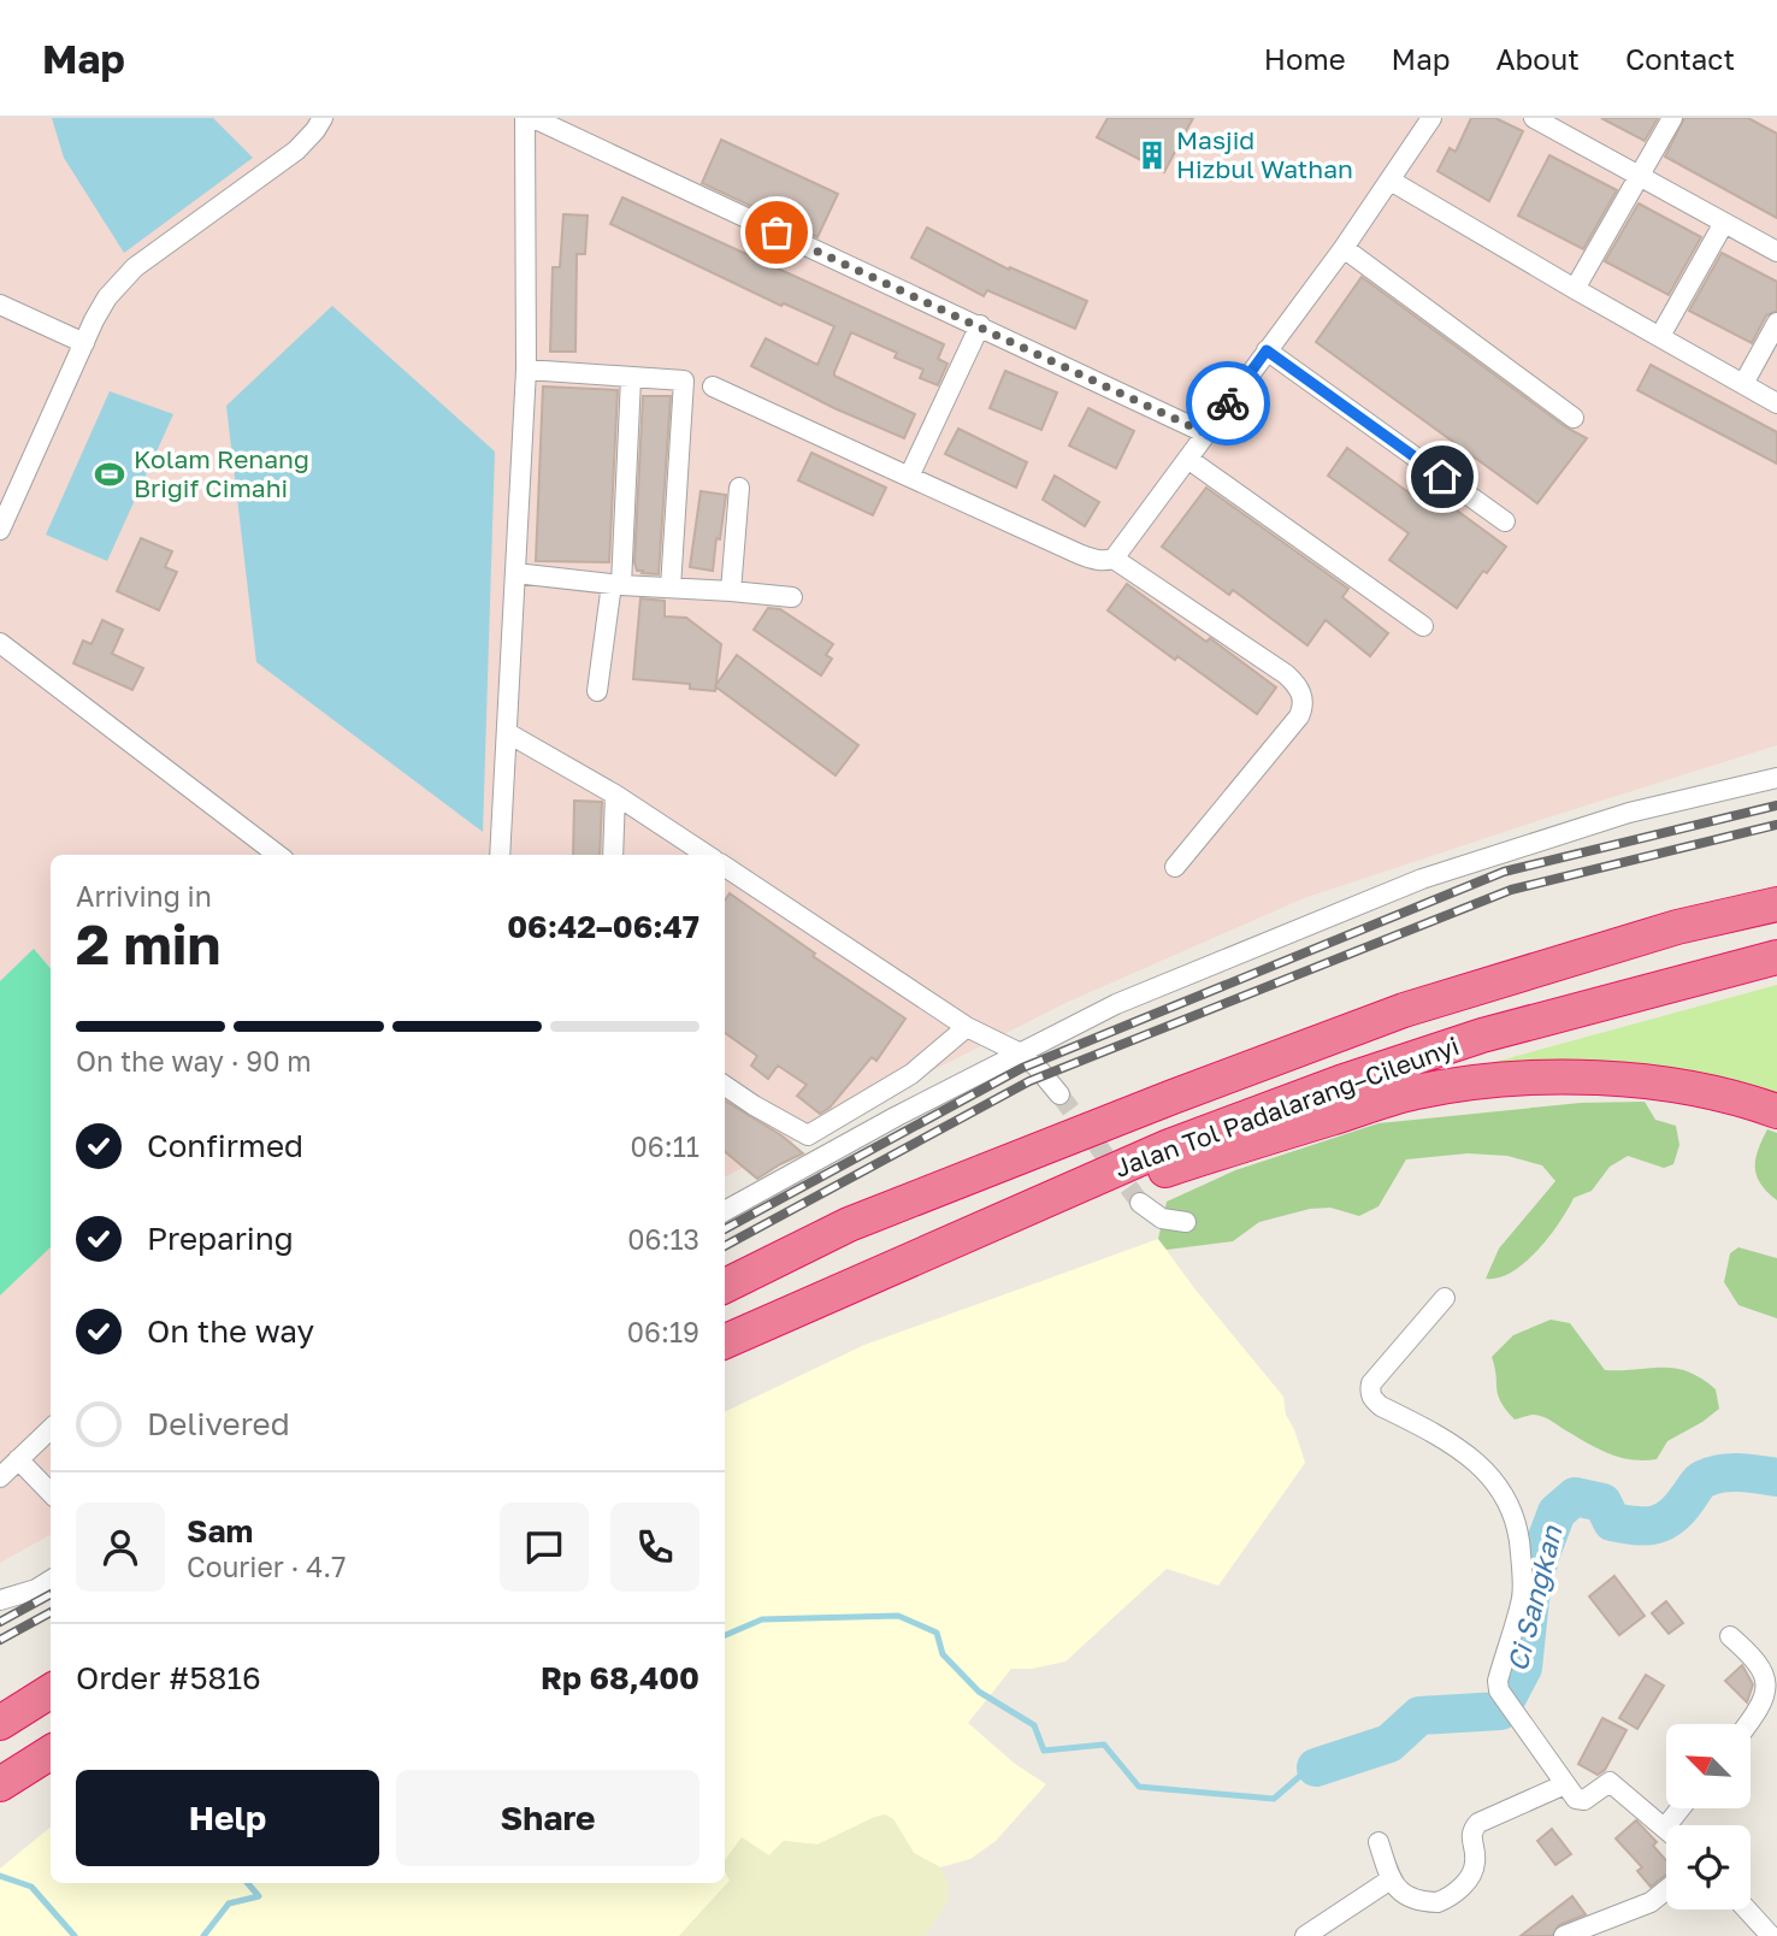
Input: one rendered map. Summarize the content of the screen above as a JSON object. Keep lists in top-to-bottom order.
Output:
{
  "streets": {
    "highway": ["Jalan Tol Padalarang–Cileunyi"]
  },
  "water": ["Ci Sangkan"],
  "places": {
    "building": ["Masjid Hizbul Wathan"],
    "sports": ["Kolam Renang Brigif Cimahi"]
  },
  "north": "top left",
  "page": {
    "header": "Map",
    "nav": [
      "Home",
      "Map",
      "About",
      "Contact"
    ],
    "heading": ["2 min", "Arriving in", "06:42–06:47"],
    "panel": [
      "Sam",
      "Courier · 4.7",
      "Order #5816",
      "Rp 68,400"
    ],
    "bar": "On the way · 90 m",
    "list": [
      ["Confirmed", "06:11"],
      ["Preparing", "06:13"],
      ["On the way", "06:19"],
      "Delivered"
    ],
    "buttons": ["Help", "Share"]
  }
}
